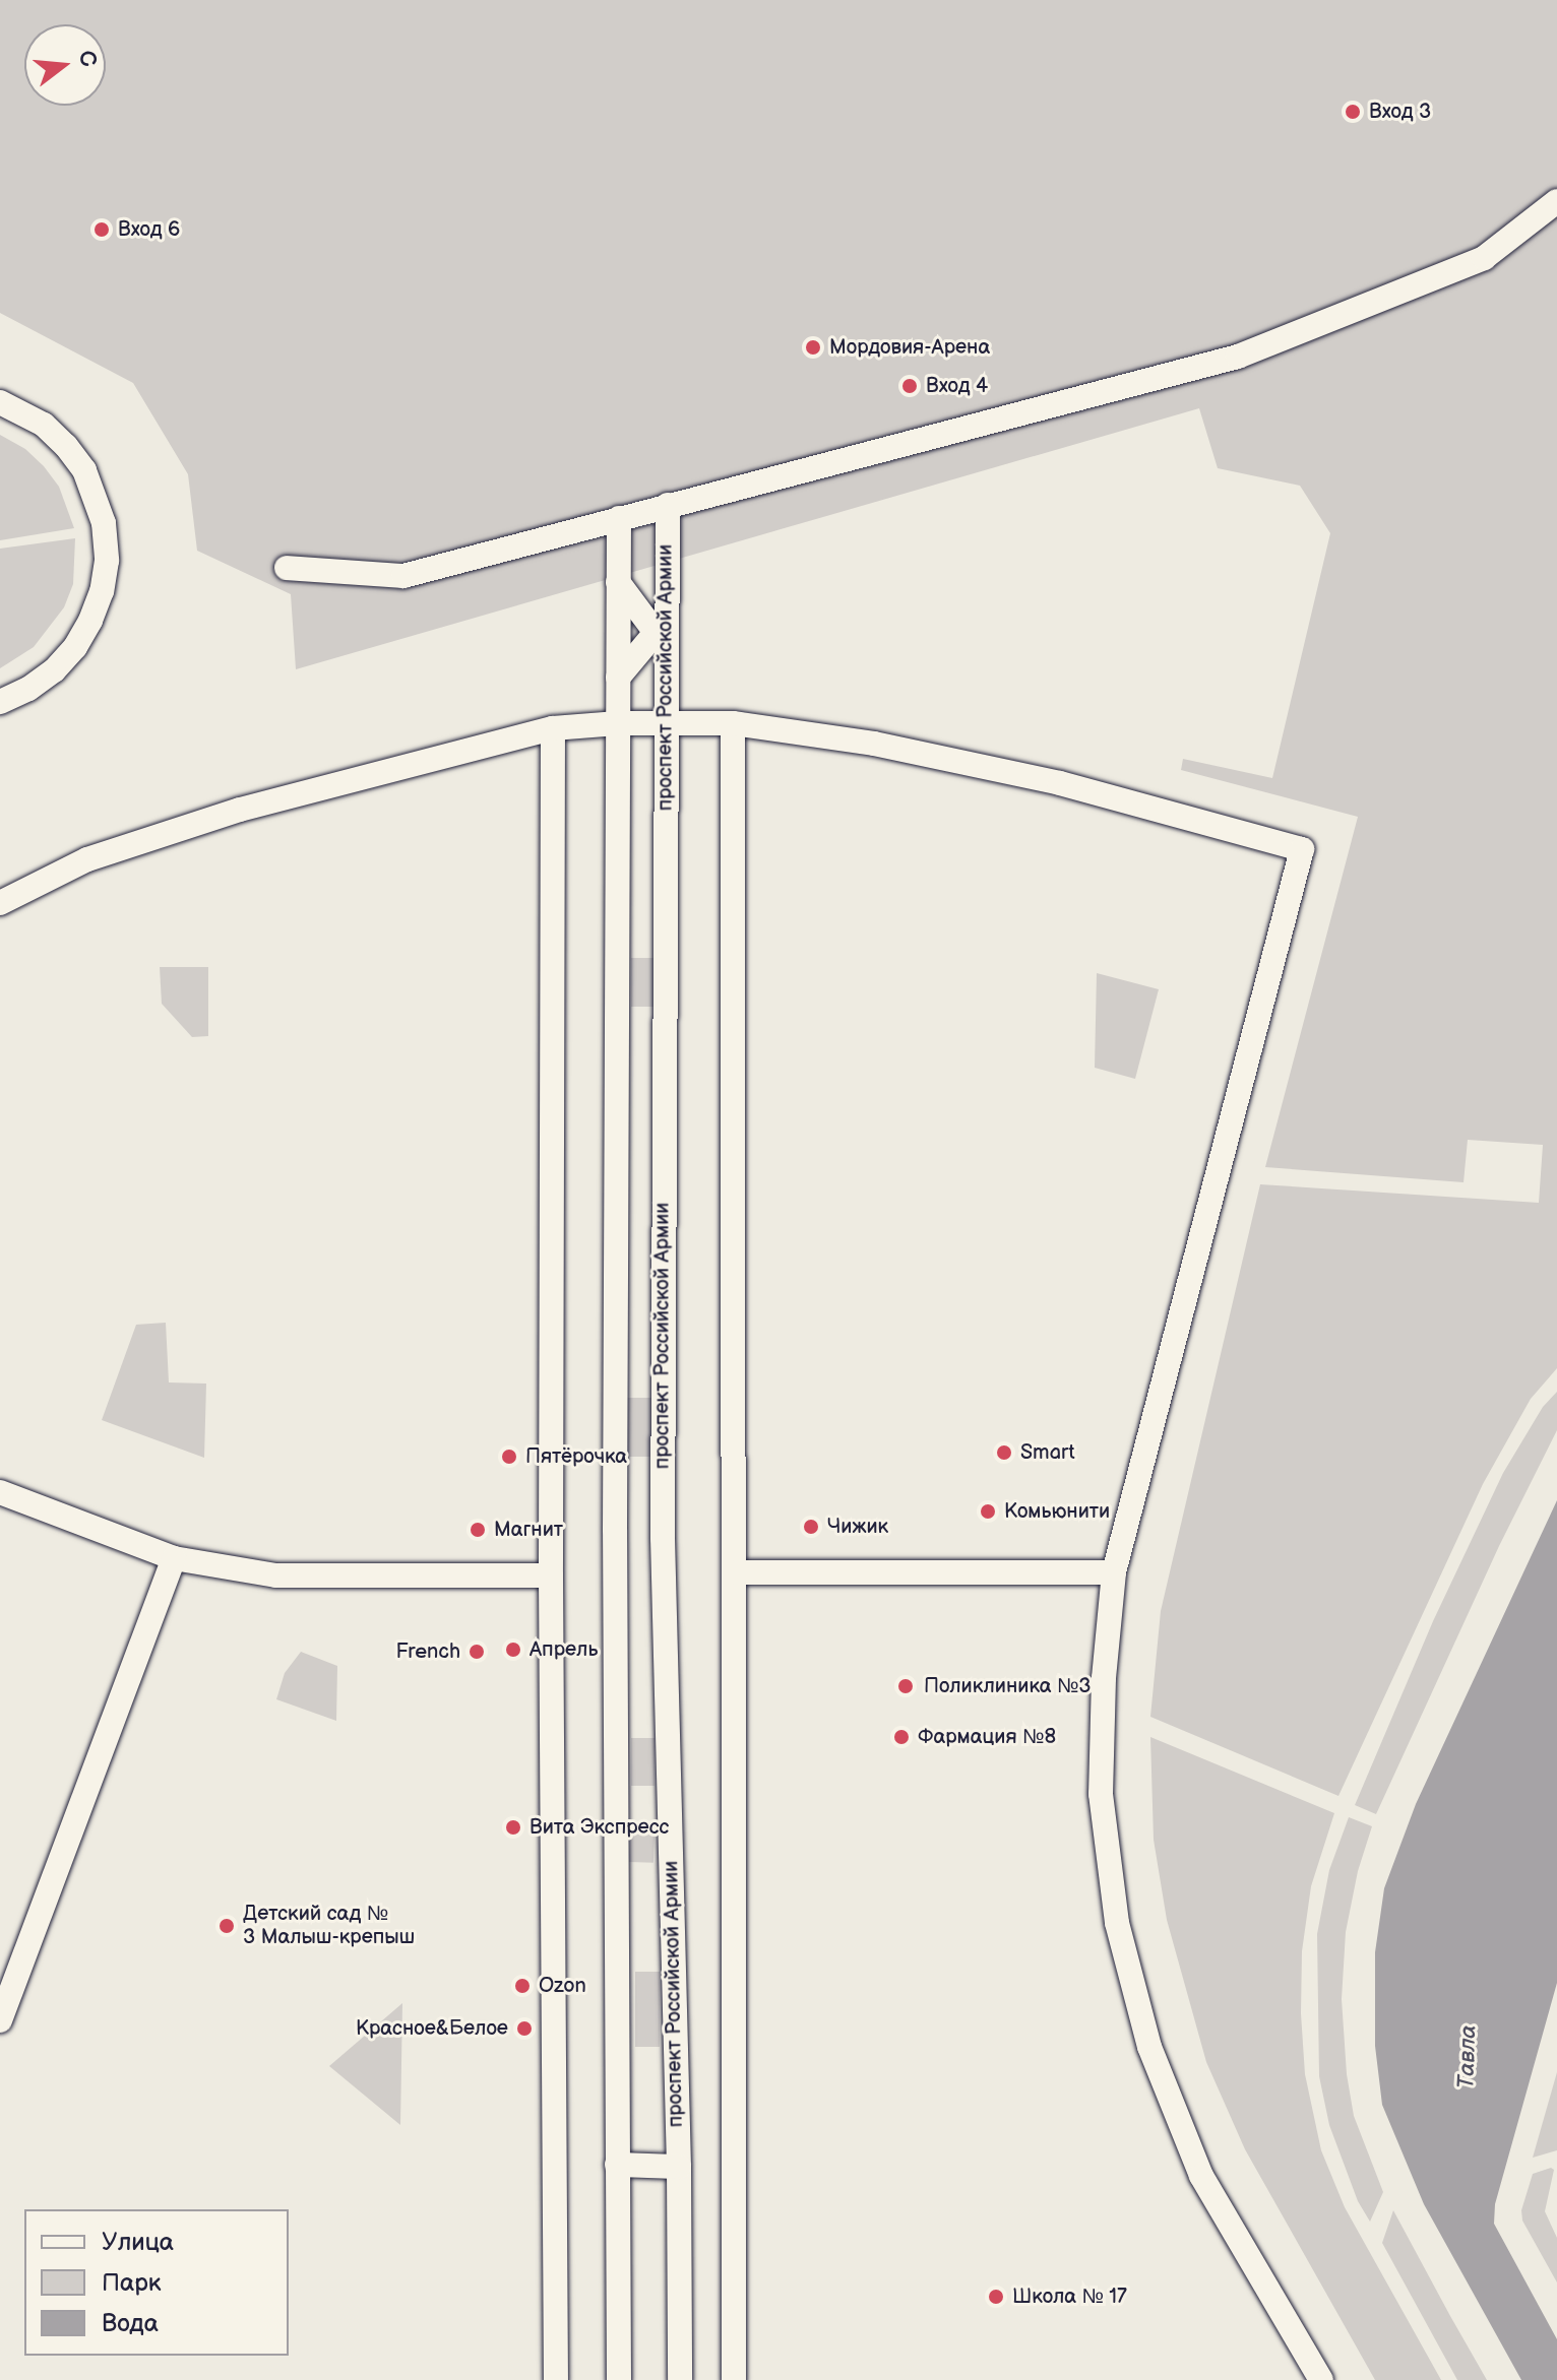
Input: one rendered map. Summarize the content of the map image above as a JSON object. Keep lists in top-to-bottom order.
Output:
{
  "streets": {
    "street": ["проспект Российской Армии"]
  },
  "water": ["Тавла"],
  "places": [
    "Вход 3",
    "Вход 6",
    "Мордовия-Арена",
    "Вход 4",
    "Smart",
    "Пятёрочка",
    "Комьюнити",
    "Чижик",
    "Магнит",
    "Апрель",
    "French",
    "Поликлиника №3",
    "Фармация №8",
    "Вита Экспресс",
    "Детский сад № 3 Малыш-крепыш",
    "Ozon",
    "Красное&Белое",
    "Школа № 17"
  ],
  "legend": ["Улица", "Парк", "Вода"],
  "north": "right"
}
